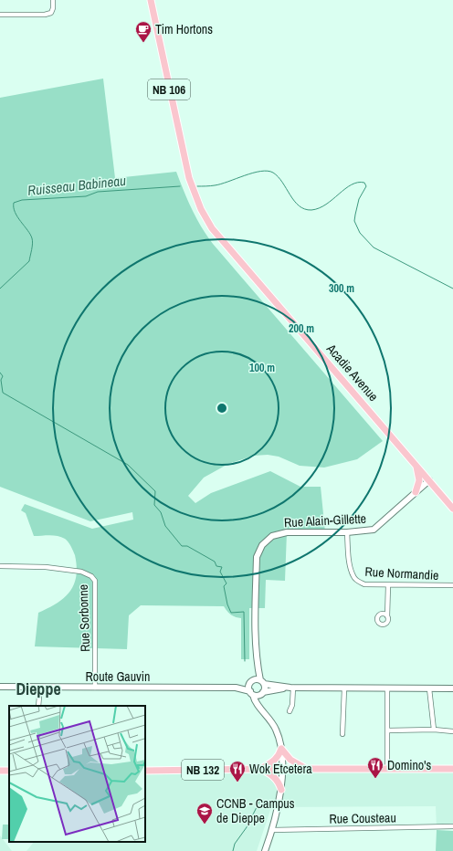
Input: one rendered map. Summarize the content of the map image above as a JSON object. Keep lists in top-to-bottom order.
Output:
{
  "streets": {
    "main road": ["NB 106", "Acadie Avenue", "NB 132"],
    "street": [
      "Rue Alain-Gillette",
      "Rue Normandie",
      "Rue Sorbonne",
      "Route Gauvin",
      "Rue Cousteau"
    ]
  },
  "crossings": [
    ["Acadie Avenue", "Rue Alain-Gillette"],
    ["Rue Alain-Gillette", "Rue Normandie"],
    ["Rue Alain-Gillette", "Route Gauvin"],
    ["Rue Sorbonne", "Route Gauvin"]
  ],
  "districts": ["Dieppe"],
  "water": ["Ruisseau Babineau"],
  "places": {
    "cafe": ["Tim Hortons"],
    "restaurant": ["Domino's", "Wok Etcetera"],
    "school or university": ["CCNB - Campus de Dieppe"]
  },
  "rings": ["300 m", "200 m", "100 m"]
}
